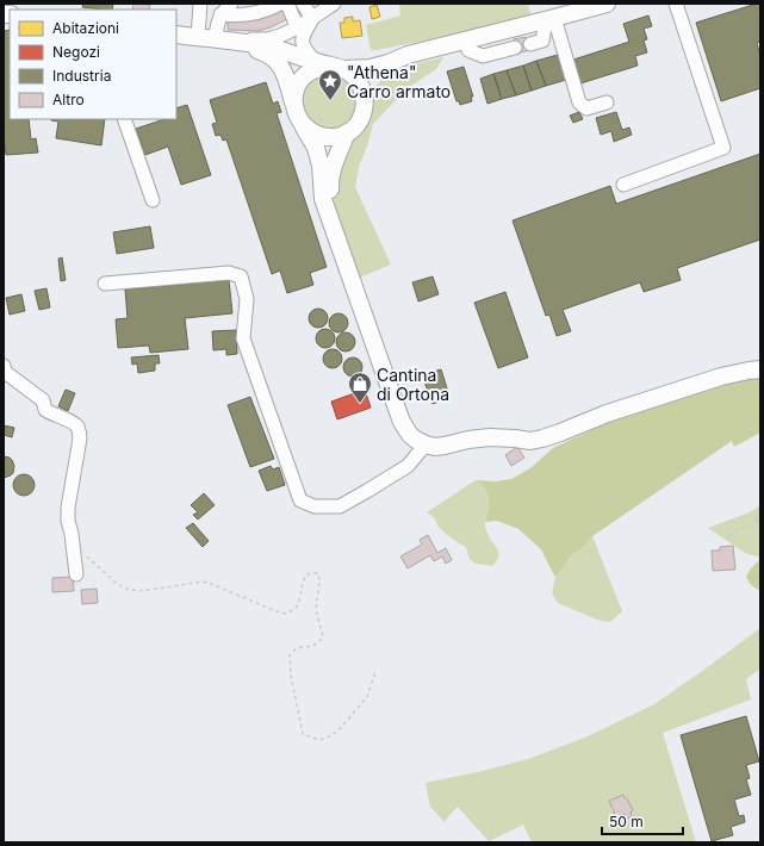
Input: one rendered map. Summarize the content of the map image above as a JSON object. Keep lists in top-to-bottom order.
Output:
{
  "places": {
    "place": ["\"Athena\" Carro armato"],
    "shop": ["Cantina di Ortona"]
  },
  "legend": [
    "Abitazioni",
    "Negozi",
    "Industria",
    "Altro"
  ],
  "scale_bar": "50 m"
}
